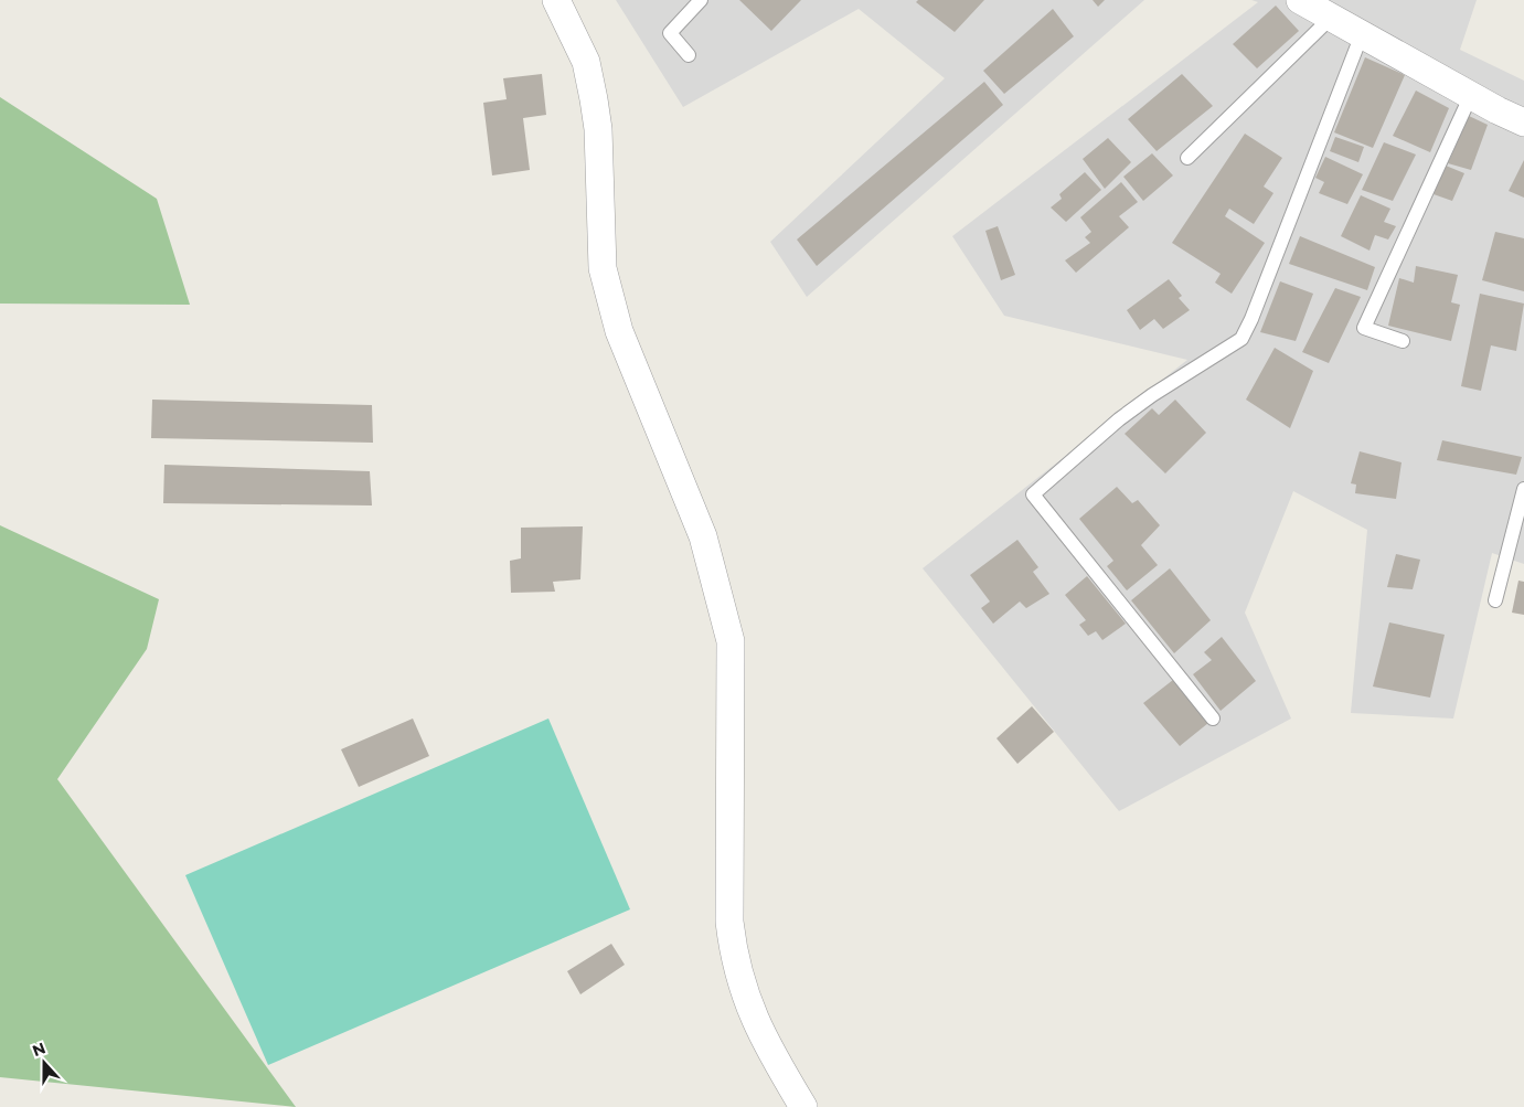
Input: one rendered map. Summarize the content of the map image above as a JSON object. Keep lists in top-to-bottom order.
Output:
{
  "north": "top"
}
